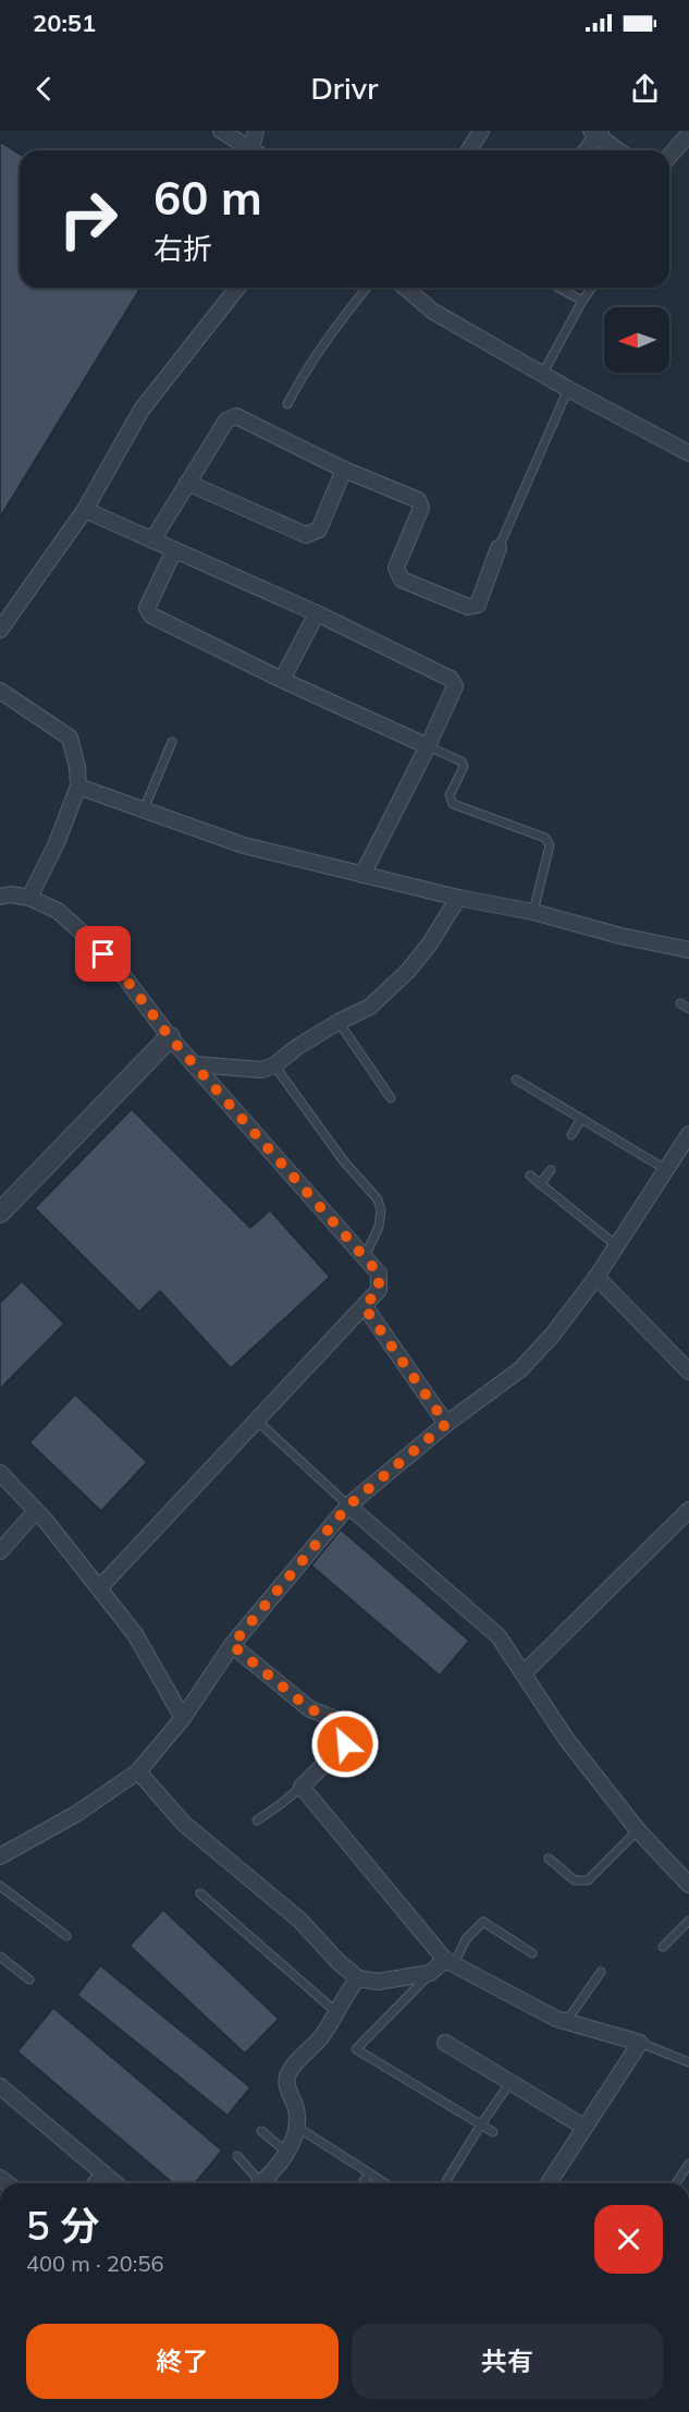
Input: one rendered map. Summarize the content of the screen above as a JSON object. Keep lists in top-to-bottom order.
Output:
{
  "north": "left",
  "page": {
    "status": "20:51",
    "header": "Drivr",
    "turn": ["60 m", "右折"],
    "heading": ["5 分", "400 m · 20:56"],
    "buttons": ["終了", "共有"]
  }
}
